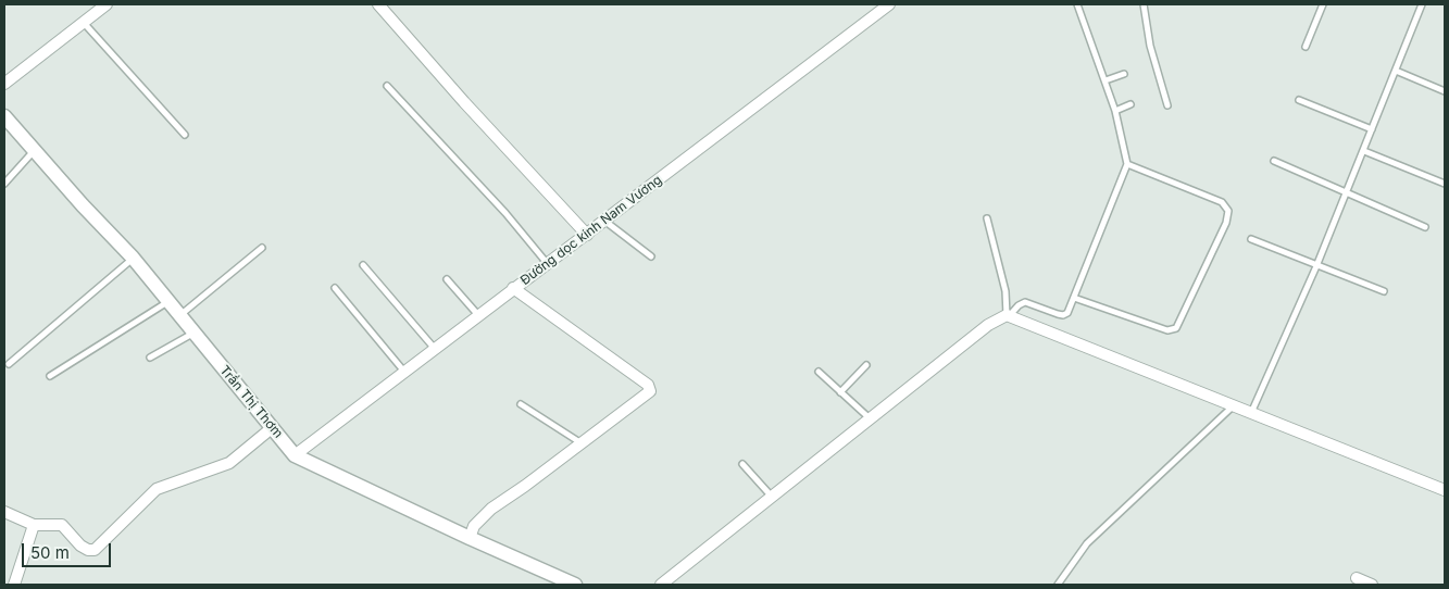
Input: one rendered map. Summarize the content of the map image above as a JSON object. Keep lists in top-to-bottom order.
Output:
{
  "streets": {
    "street": ["Đường dọc kinh Nam Vương", "Trần Thị Thơm"]
  },
  "crossings": [
    ["Đường dọc kinh Nam Vương", "Trần Thị Thơm"]
  ],
  "scale_bar": "50 m"
}
